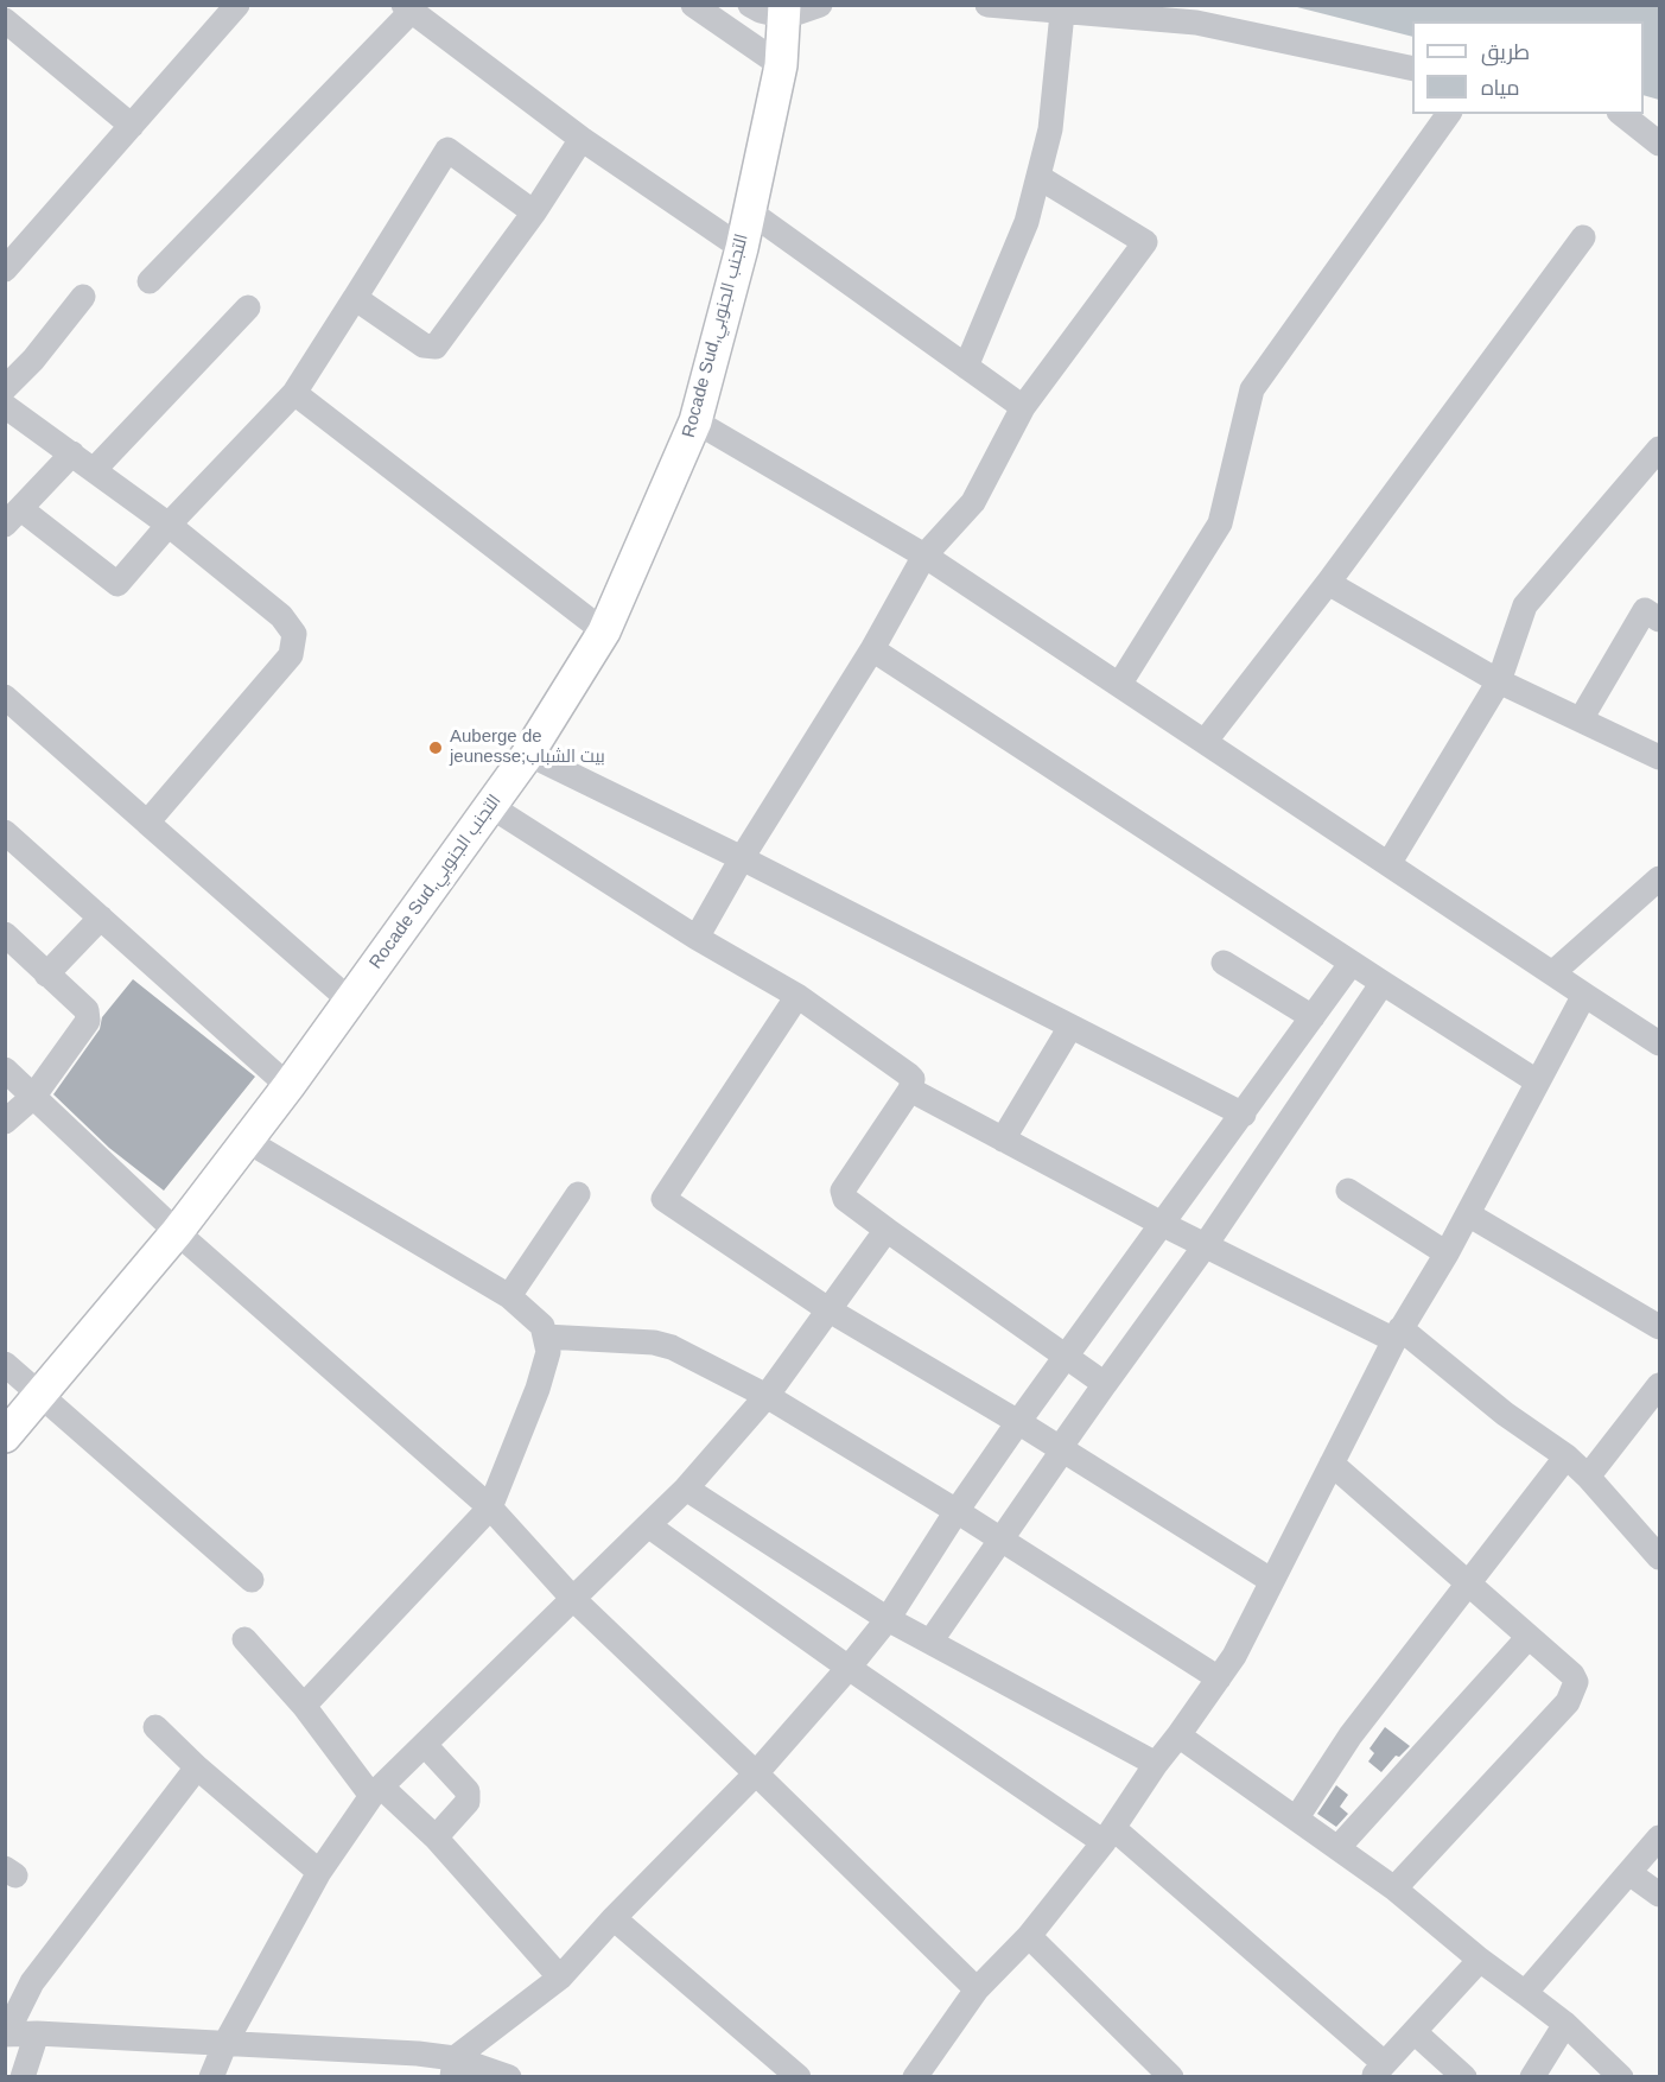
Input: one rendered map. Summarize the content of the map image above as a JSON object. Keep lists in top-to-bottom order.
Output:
{
  "streets": {
    "main road": ["Rocade Sud,التجنب الجنوبي"]
  },
  "places": ["Auberge de jeunesse;بيت الشباب"],
  "legend": ["طريق", "مياه"]
}
